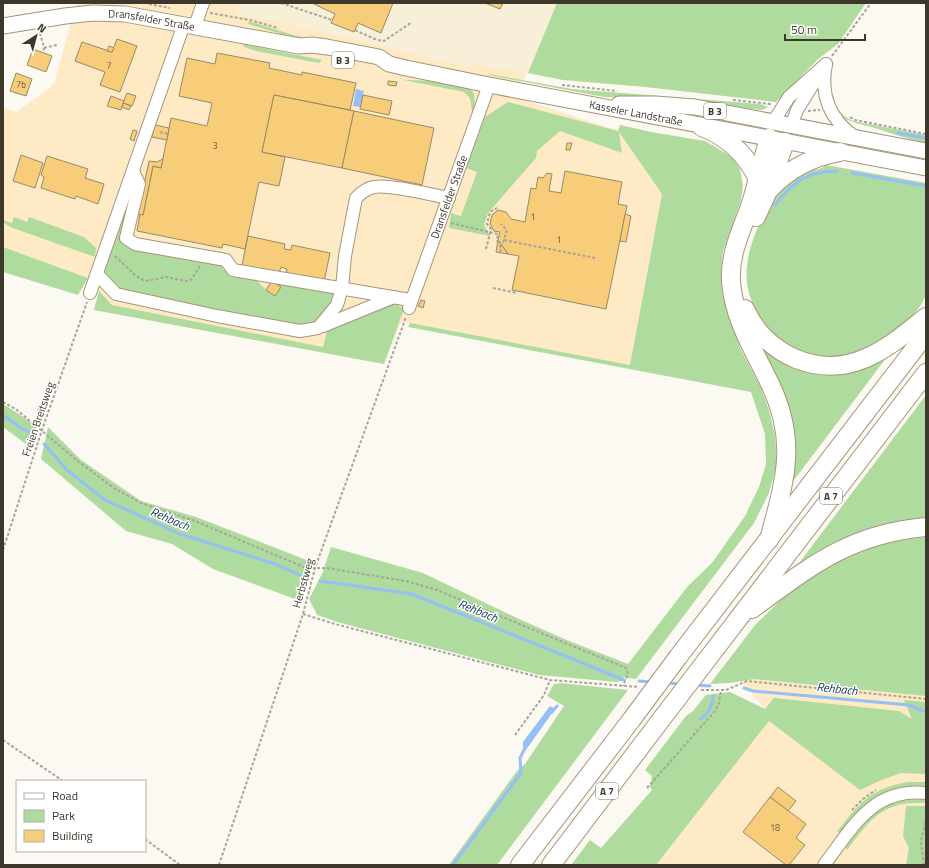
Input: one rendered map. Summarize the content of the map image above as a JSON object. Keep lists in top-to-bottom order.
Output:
{
  "streets": {
    "highway": ["A 7"],
    "main road": ["Dransfelder Straße", "B 3", "Kasseler Landstraße"],
    "path": ["Freien Breitsweg", "Herbstweg"]
  },
  "crossings": [
    ["Dransfelder Straße", "Kasseler Landstraße"],
    ["Dransfelder Straße", "Herbstweg"]
  ],
  "water": ["Rehbach"],
  "house_numbers": [
    "7",
    "7b",
    "3",
    "1",
    "1",
    "18"
  ],
  "legend": ["Road", "Park", "Building"],
  "scale_bar": "50 m",
  "north": "top right"
}
